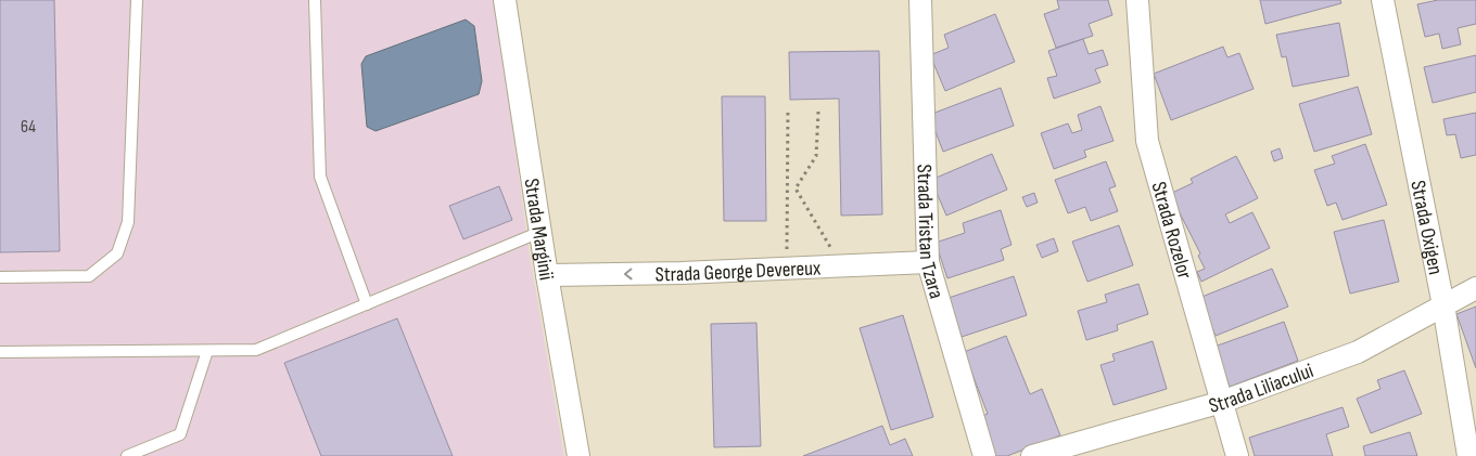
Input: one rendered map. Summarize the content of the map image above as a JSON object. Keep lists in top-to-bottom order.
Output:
{
  "streets": {
    "street": [
      "Strada Oxigen",
      "Strada Marginii",
      "Strada Tristan Tzara",
      "Strada Rozelor",
      "Strada George Devereux",
      "Strada Liliacului"
    ]
  },
  "crossings": [
    ["Strada Oxigen", "Strada Liliacului"],
    ["Strada Marginii", "Strada George Devereux"],
    ["Strada Tristan Tzara", "Strada George Devereux"],
    ["Strada Rozelor", "Strada Liliacului"]
  ],
  "one_way": ["Strada George Devereux"],
  "house_numbers": ["64"]
}
